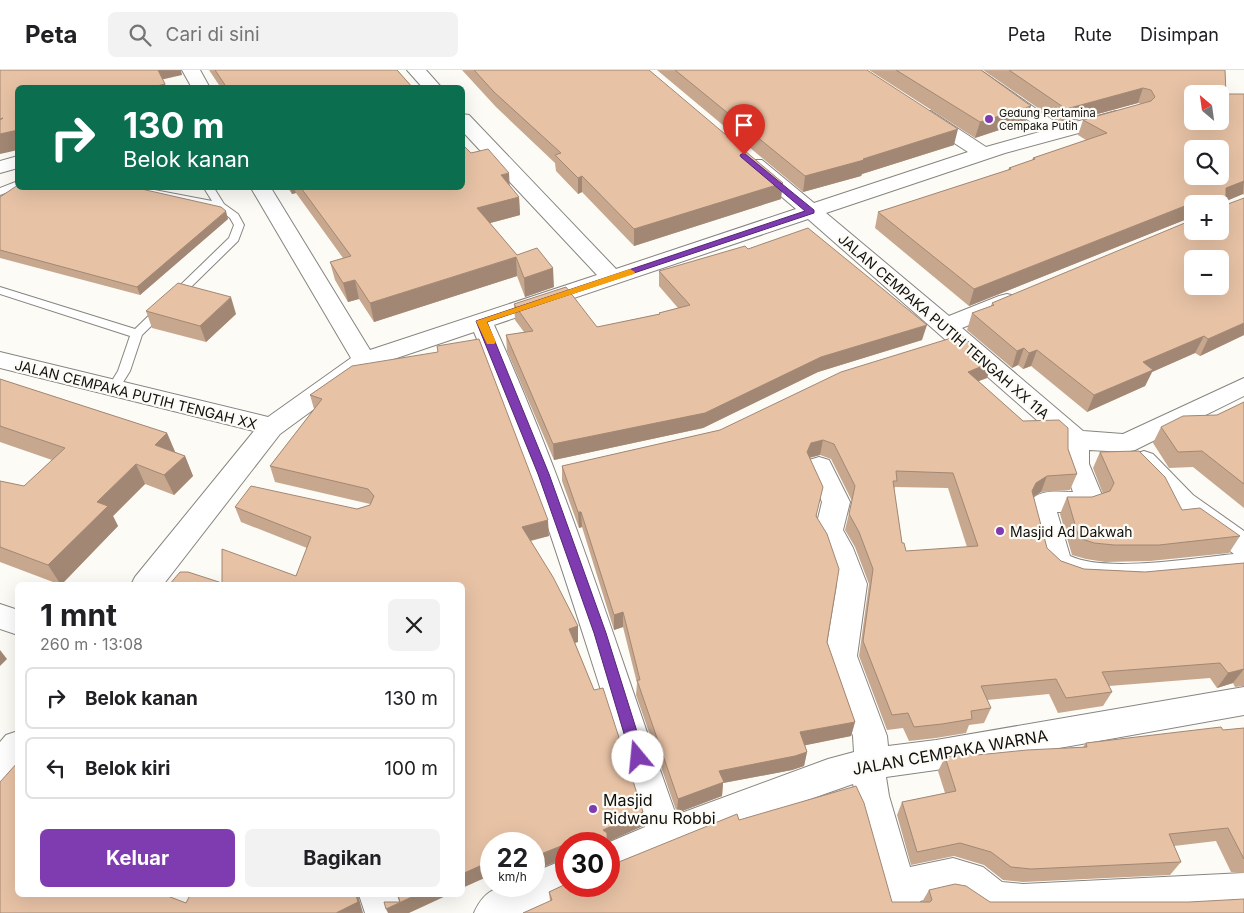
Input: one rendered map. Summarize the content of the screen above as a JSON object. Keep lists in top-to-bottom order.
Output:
{
  "streets": {
    "street": ["JALAN CEMPAKA PUTIH TENGAH XX 11A", "JALAN CEMPAKA PUTIH TENGAH XX", "JALAN CEMPAKA WARNA"]
  },
  "places": ["Gedung Pertamina Cempaka Putih", "Masjid Ad Dakwah", "Masjid Ridwanu Robbi"],
  "north": "top left",
  "page": {
    "header": "Peta",
    "search": "Cari di sini",
    "nav": ["Peta", "Rute", "Disimpan"],
    "map_buttons": ["+", "−"],
    "turn": ["130 m", "Belok kanan"],
    "heading": ["1 mnt", "260 m · 13:08"],
    "list": [
      {
        "name": "Belok kanan",
        "value": "130 m"
      },
      {
        "name": "Belok kiri",
        "value": "100 m"
      }
    ],
    "buttons": ["Keluar", "Bagikan"],
    "speed": "22 km/h",
    "limit": "30"
  }
}
